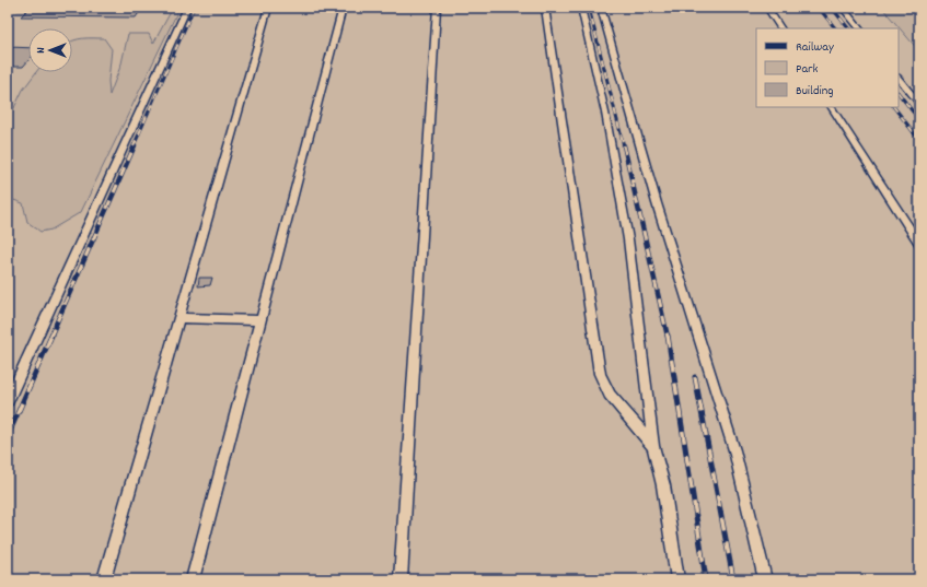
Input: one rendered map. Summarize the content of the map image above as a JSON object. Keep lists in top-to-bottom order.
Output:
{
  "legend": ["Railway", "Park", "Building"],
  "north": "left"
}
